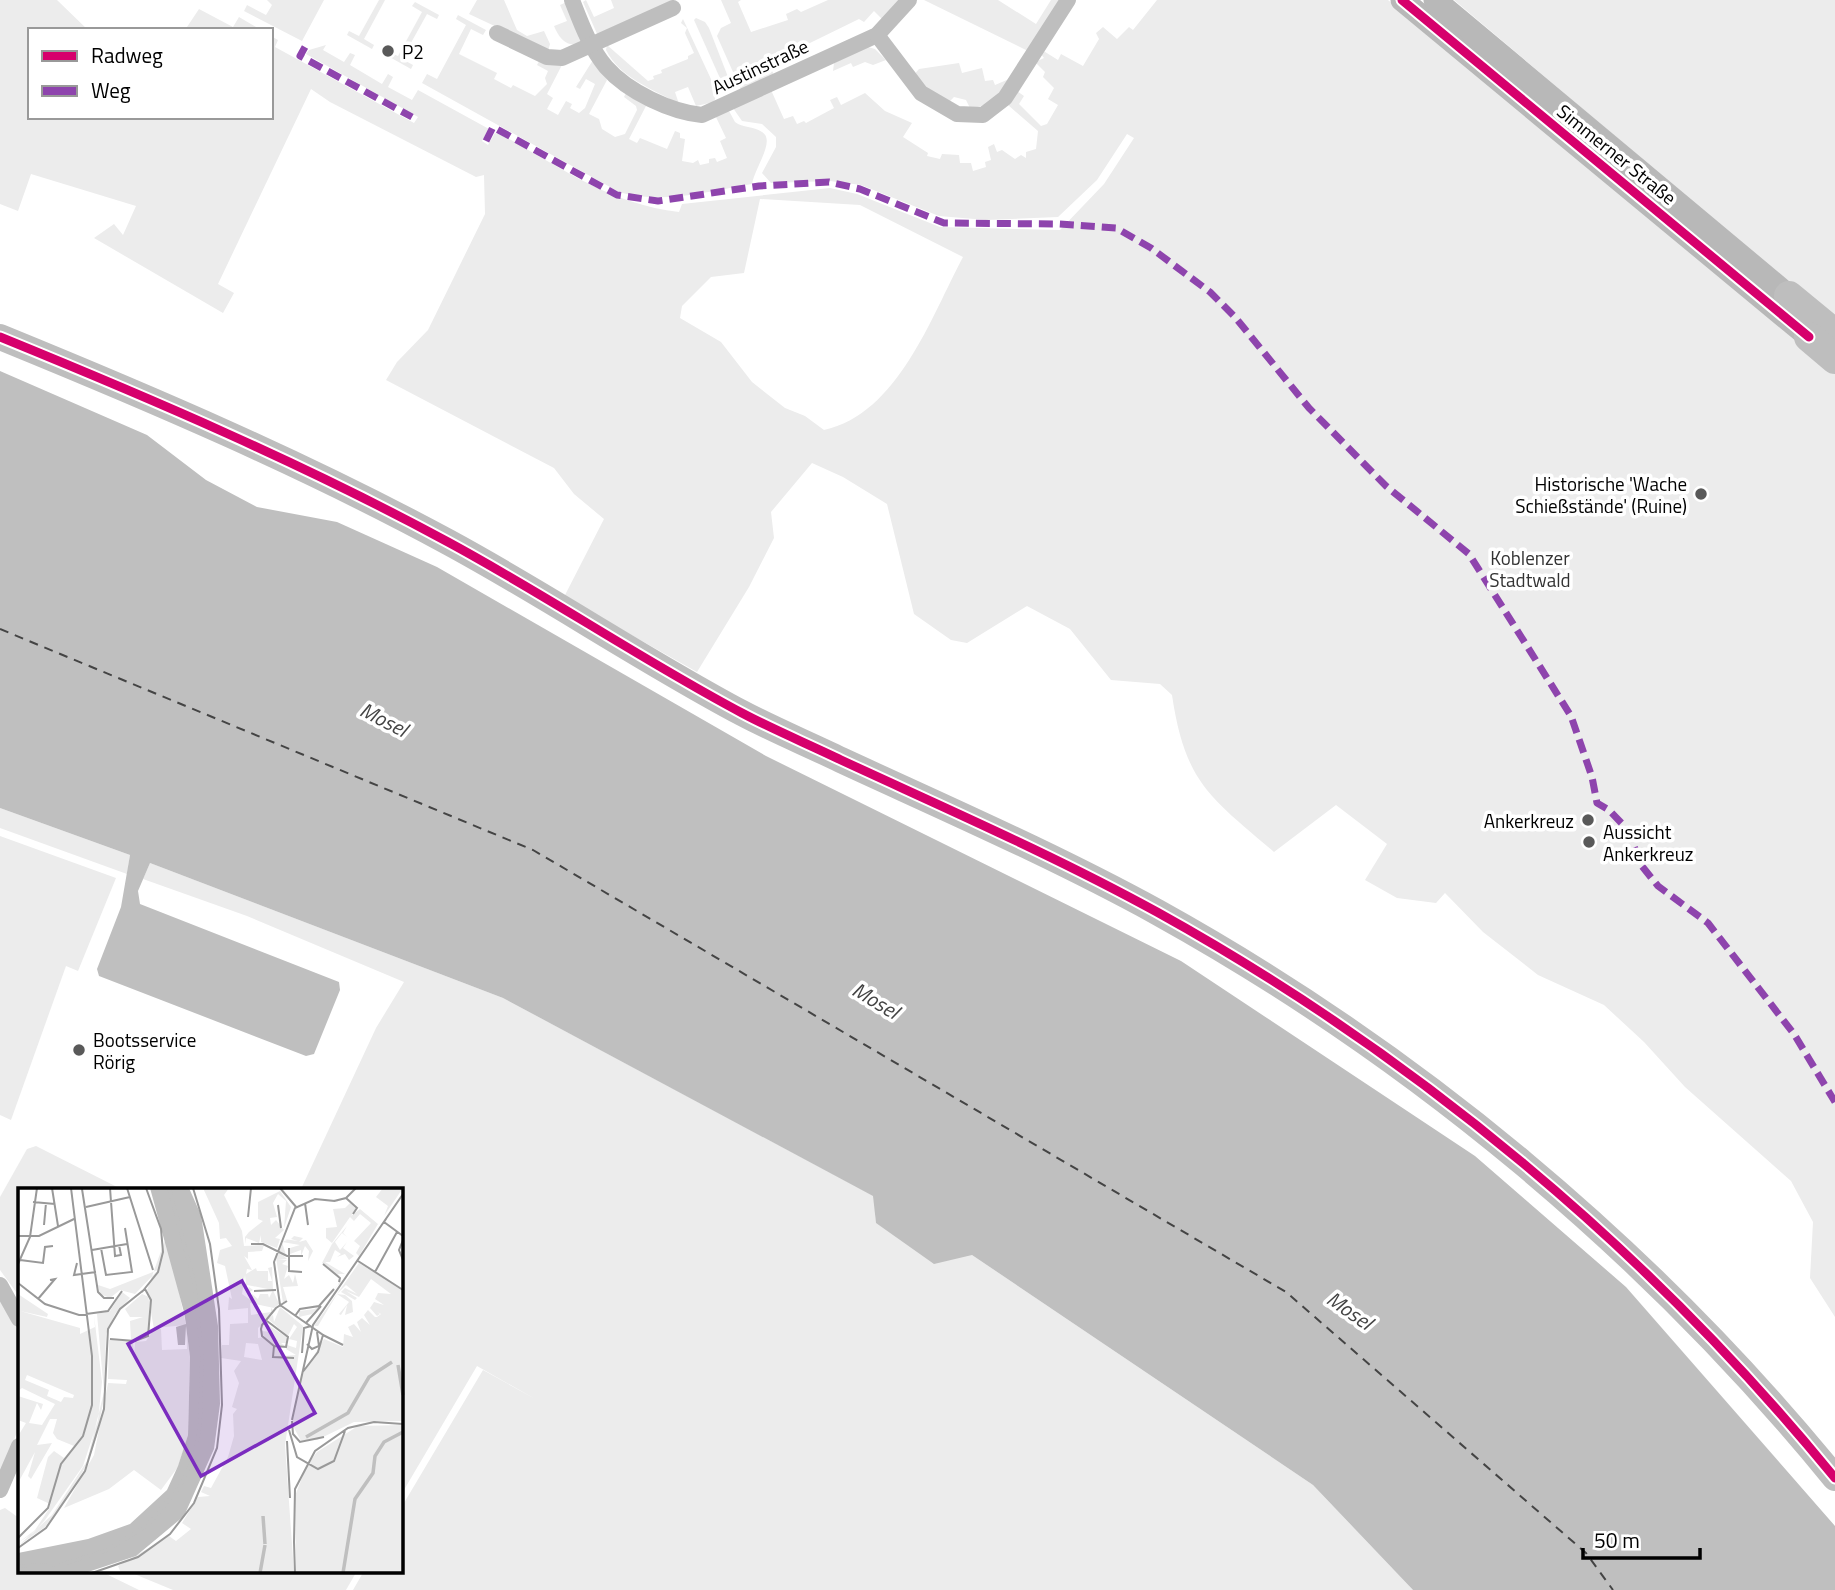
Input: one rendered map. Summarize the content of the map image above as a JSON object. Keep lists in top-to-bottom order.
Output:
{
  "streets": {
    "street": ["Austinstraße", "Simmerner Straße"]
  },
  "water": ["Mosel"],
  "parks": ["Koblenzer Stadtwald"],
  "places": [
    "P2",
    "Historische 'Wache Schießstände' (Ruine)",
    "Ankerkreuz",
    "Aussicht Ankerkreuz",
    "Bootsservice Rörig"
  ],
  "legend": ["Radweg", "Weg"],
  "scale_bar": "50 m"
}
